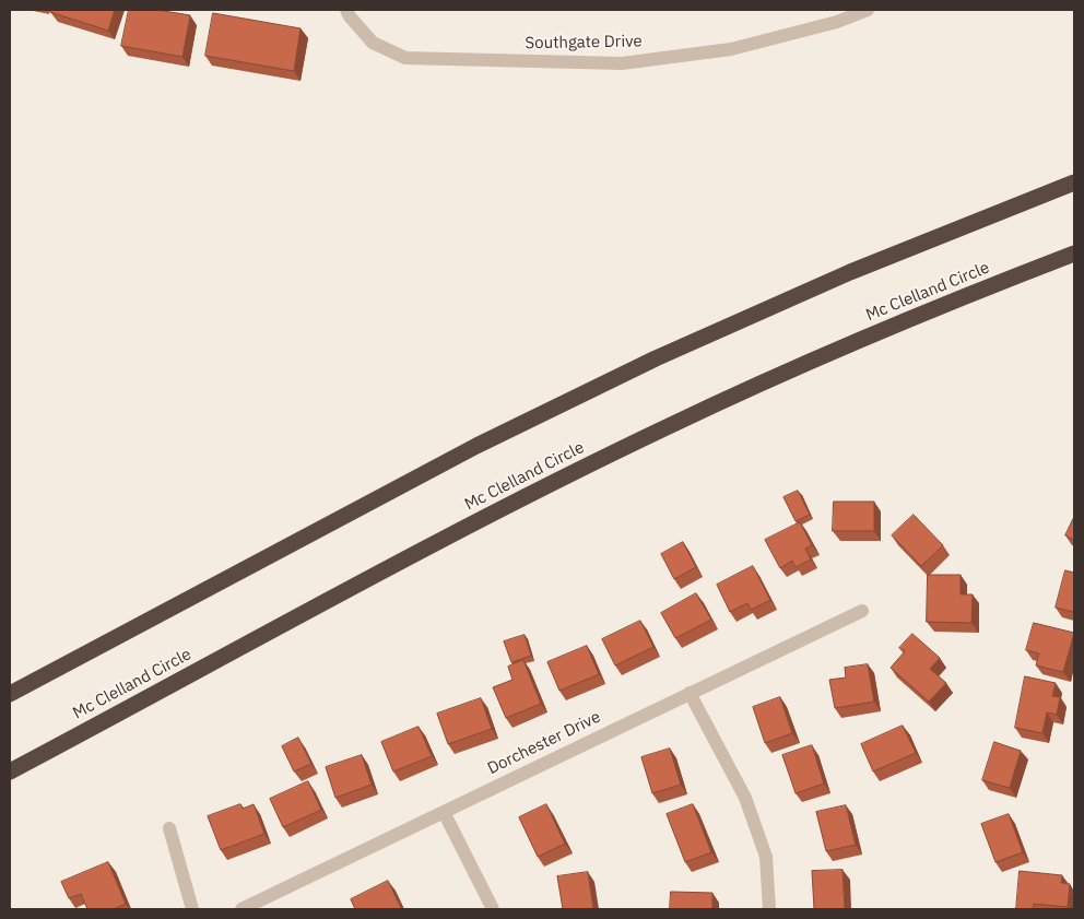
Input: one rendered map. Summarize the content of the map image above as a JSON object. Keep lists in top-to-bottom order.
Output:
{
  "streets": {
    "highway": ["Mc Clelland Circle"],
    "street": ["Southgate Drive", "Dorchester Drive"]
  }
}
